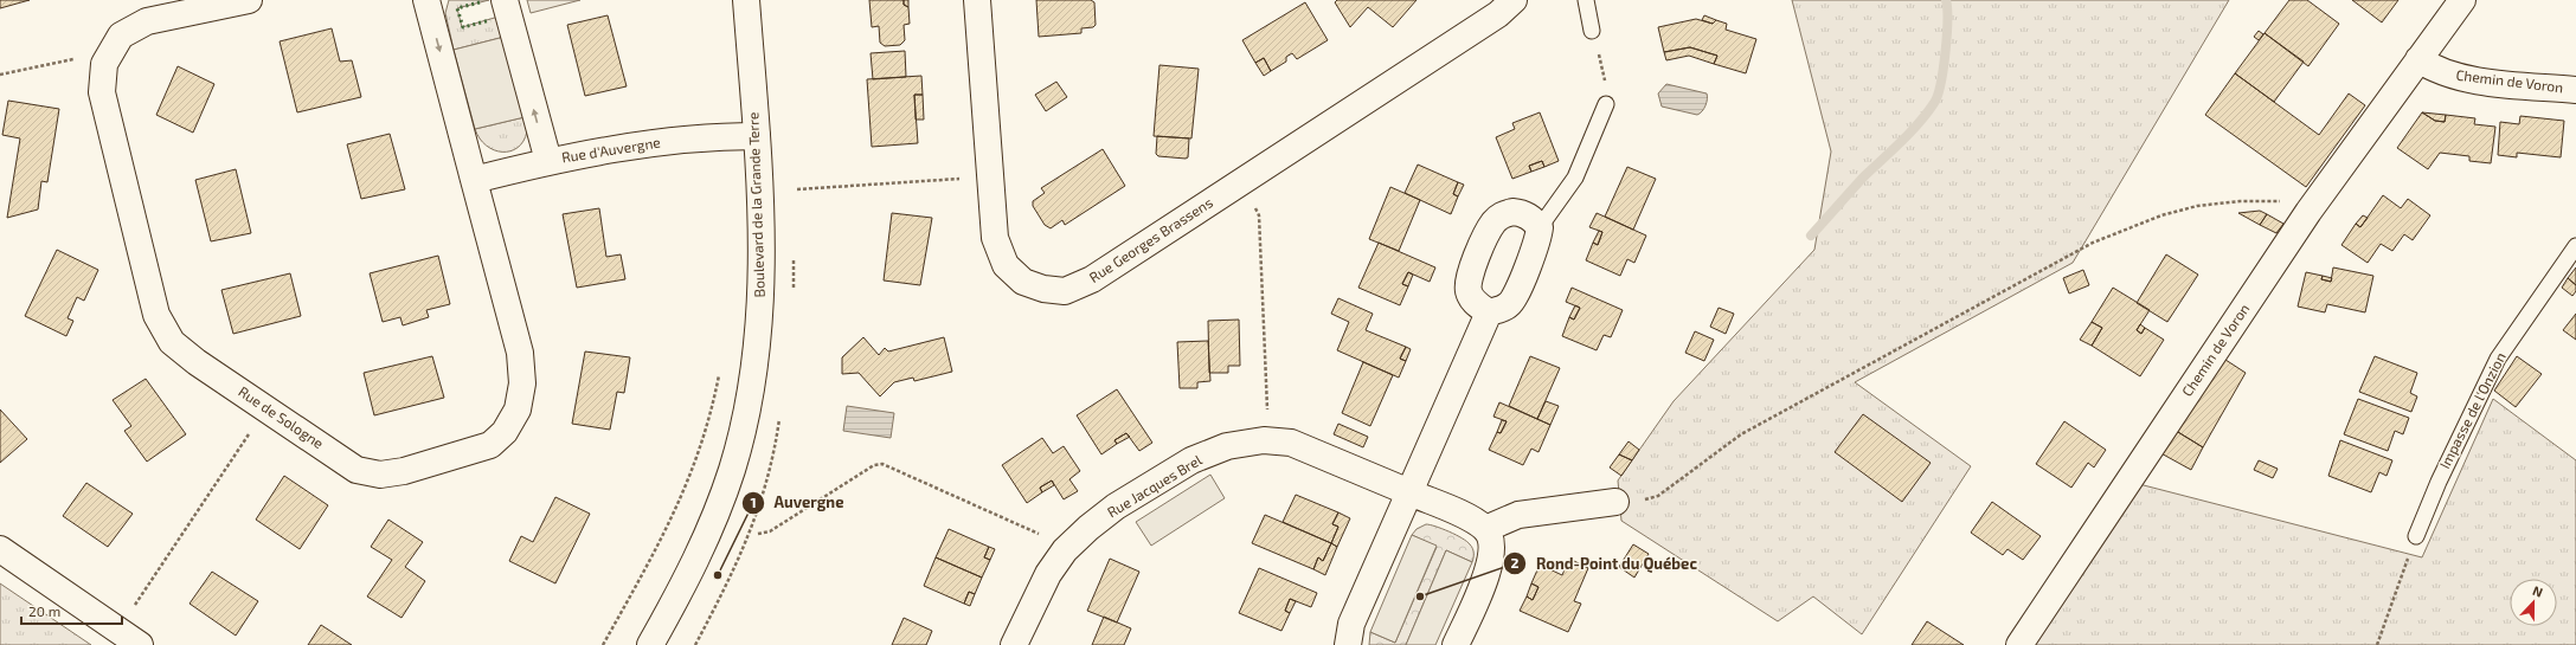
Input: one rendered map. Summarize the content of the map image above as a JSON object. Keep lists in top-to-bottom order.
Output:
{
  "streets": {
    "street": [
      "Chemin de Voron",
      "Rue d'Auvergne",
      "Boulevard de la Grande Terre",
      "Rue Georges Brassens",
      "Rue de Sologne",
      "Rue Jacques Brel"
    ],
    "lane": ["Impasse de l'Onzion"]
  },
  "crossings": [
    ["Rue d'Auvergne", "Boulevard de la Grande Terre"]
  ],
  "one_way": ["Rue d'Auvergne"],
  "places": ["Auvergne", "Rond-Point du Québec"],
  "scale_bar": "20 m",
  "north": "top"
}
